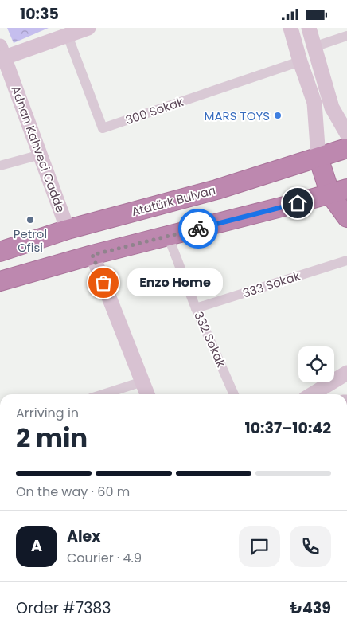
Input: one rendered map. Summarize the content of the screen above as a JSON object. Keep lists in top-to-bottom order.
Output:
{
  "streets": {
    "highway": ["Atatürk Bulvarı"],
    "street": [
      "300 Sokak",
      "Adnan Kahveci Cadde",
      "333 Sokak",
      "332 Sokak"
    ]
  },
  "crossings": [
    ["Adnan Kahveci Cadde", "Atatürk Bulvarı"],
    ["333 Sokak", "332 Sokak"]
  ],
  "places": ["MARS TOYS", "Petrol Ofisi", "Enzo Home"],
  "page": {
    "status": "10:35",
    "bubble": "Enzo Home",
    "heading": ["2 min", "Arriving in", "10:37–10:42"],
    "panel": [
      "Alex",
      "Courier · 4.9",
      "Order #7383",
      "₺439"
    ],
    "bar": "On the way · 60 m",
    "round": "A"
  }
}
